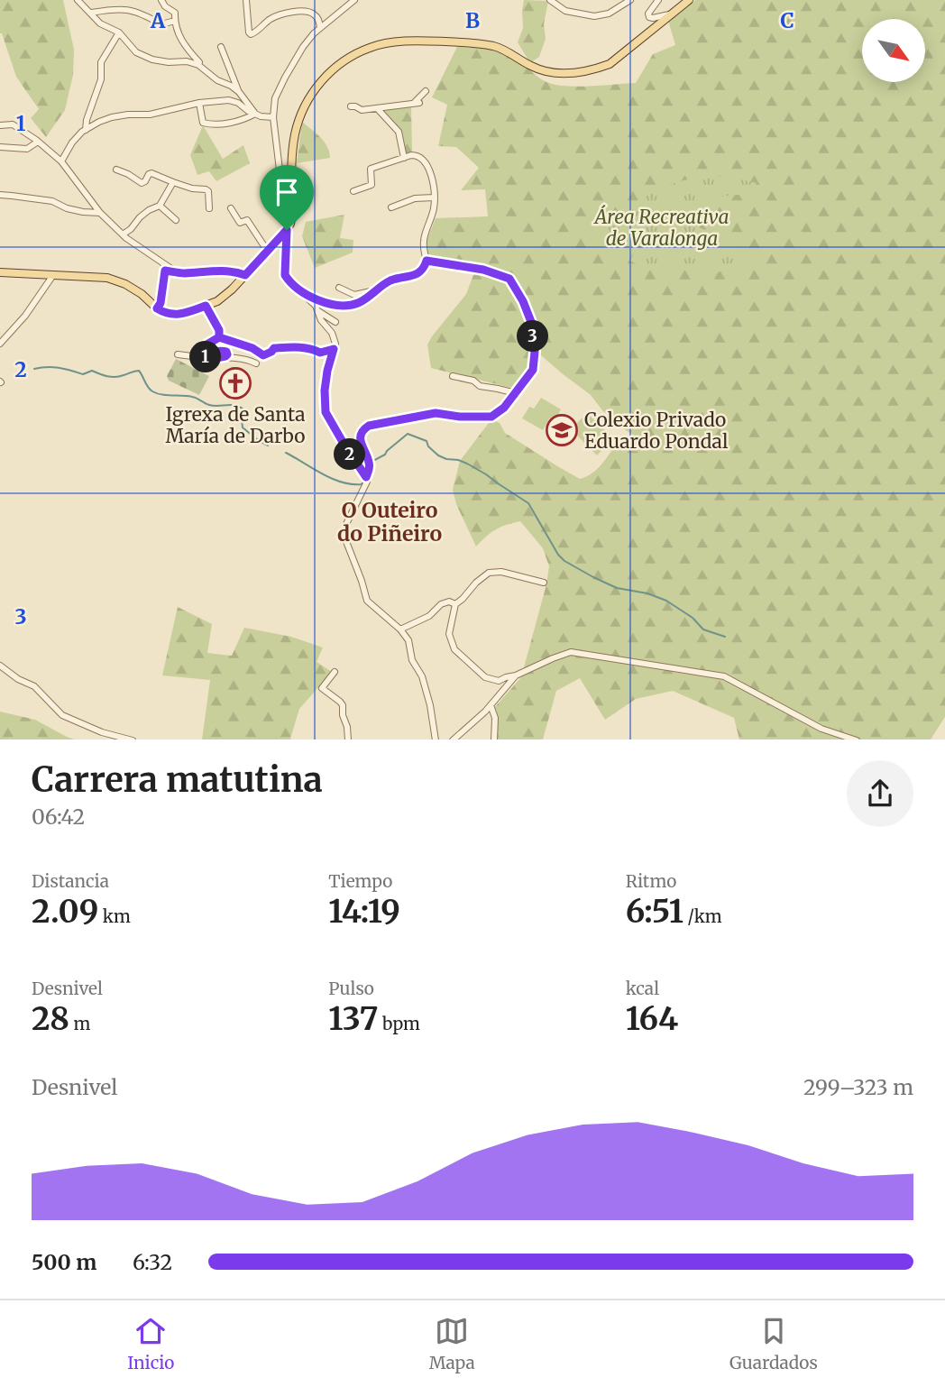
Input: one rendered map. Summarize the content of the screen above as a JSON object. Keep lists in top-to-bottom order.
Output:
{
  "districts": ["O Outeiro do Piñeiro"],
  "parks": ["Área Recreativa de Varalonga"],
  "places": {
    "church": ["Igrexa de Santa María de Darbo"],
    "school or university": ["Colexio Privado Eduardo Pondal"]
  },
  "north": "bottom right",
  "page": {
    "pins": ["3", "1", "2"],
    "heading": ["Carrera matutina", "06:42"],
    "stats": [
      ["Distancia", "2.09 km"],
      ["Tiempo", "14:19"],
      ["Ritmo", "6:51 /km"],
      ["Desnivel", "28 m"],
      ["Pulso", "137 bpm"],
      ["kcal", "164"]
    ],
    "chart": ["Desnivel", "299–323 m"],
    "list": [
      {
        "name": "500 m",
        "note": "6:32"
      }
    ],
    "tabs": ["Inicio", "Mapa", "Guardados"]
  },
  "grid": {
    "columns": ["A", "B", "C"],
    "rows": ["1", "2", "3"]
  }
}
